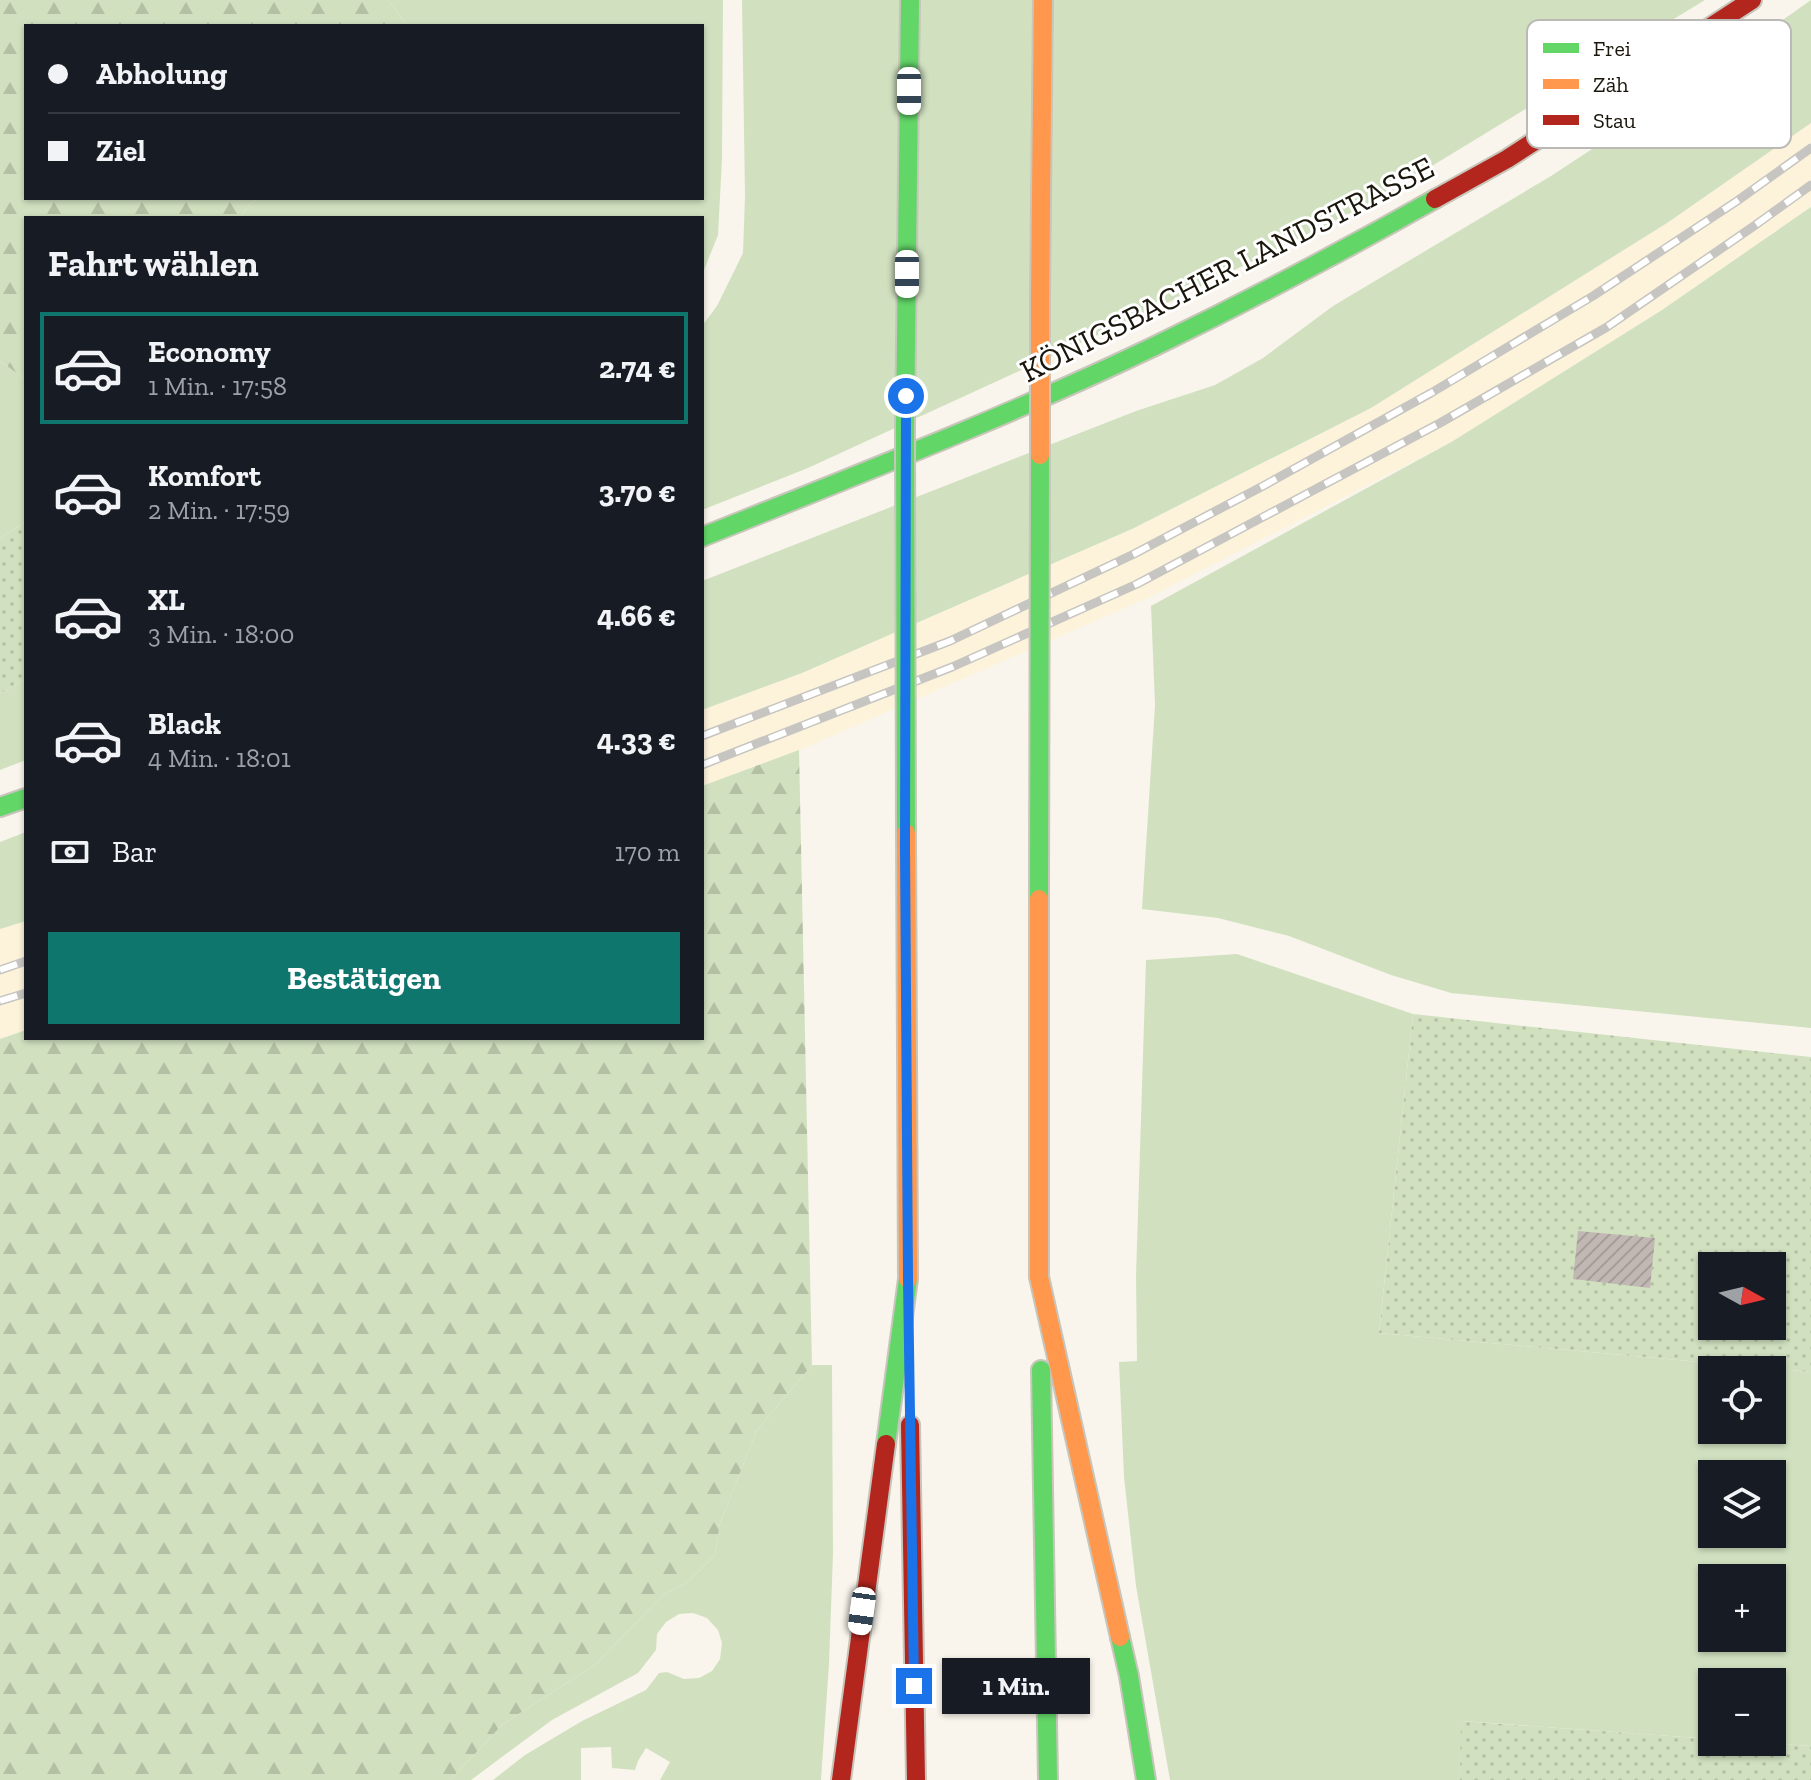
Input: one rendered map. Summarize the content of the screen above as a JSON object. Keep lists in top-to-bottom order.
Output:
{
  "streets": {
    "main road": ["KÖNIGSBACHER LANDSTRASSE"]
  },
  "legend": ["Frei", "Zäh", "Stau"],
  "north": "right",
  "page": {
    "banner": ["Abholung", "Ziel"],
    "heading": "Fahrt wählen",
    "list": [
      {
        "name": "Economy",
        "note": "1 Min. · 17:58",
        "value": "2.74 €"
      },
      {
        "name": "Komfort",
        "note": "2 Min. · 17:59",
        "value": "3.70 €"
      },
      {
        "name": "XL",
        "note": "3 Min. · 18:00",
        "value": "4.66 €"
      },
      {
        "name": "Black",
        "note": "4 Min. · 18:01",
        "value": "4.33 €"
      }
    ],
    "pay": ["Bar", "170 m"],
    "buttons": "Bestätigen",
    "map_buttons": ["+", "−"],
    "bubble": "1 Min."
  }
}
